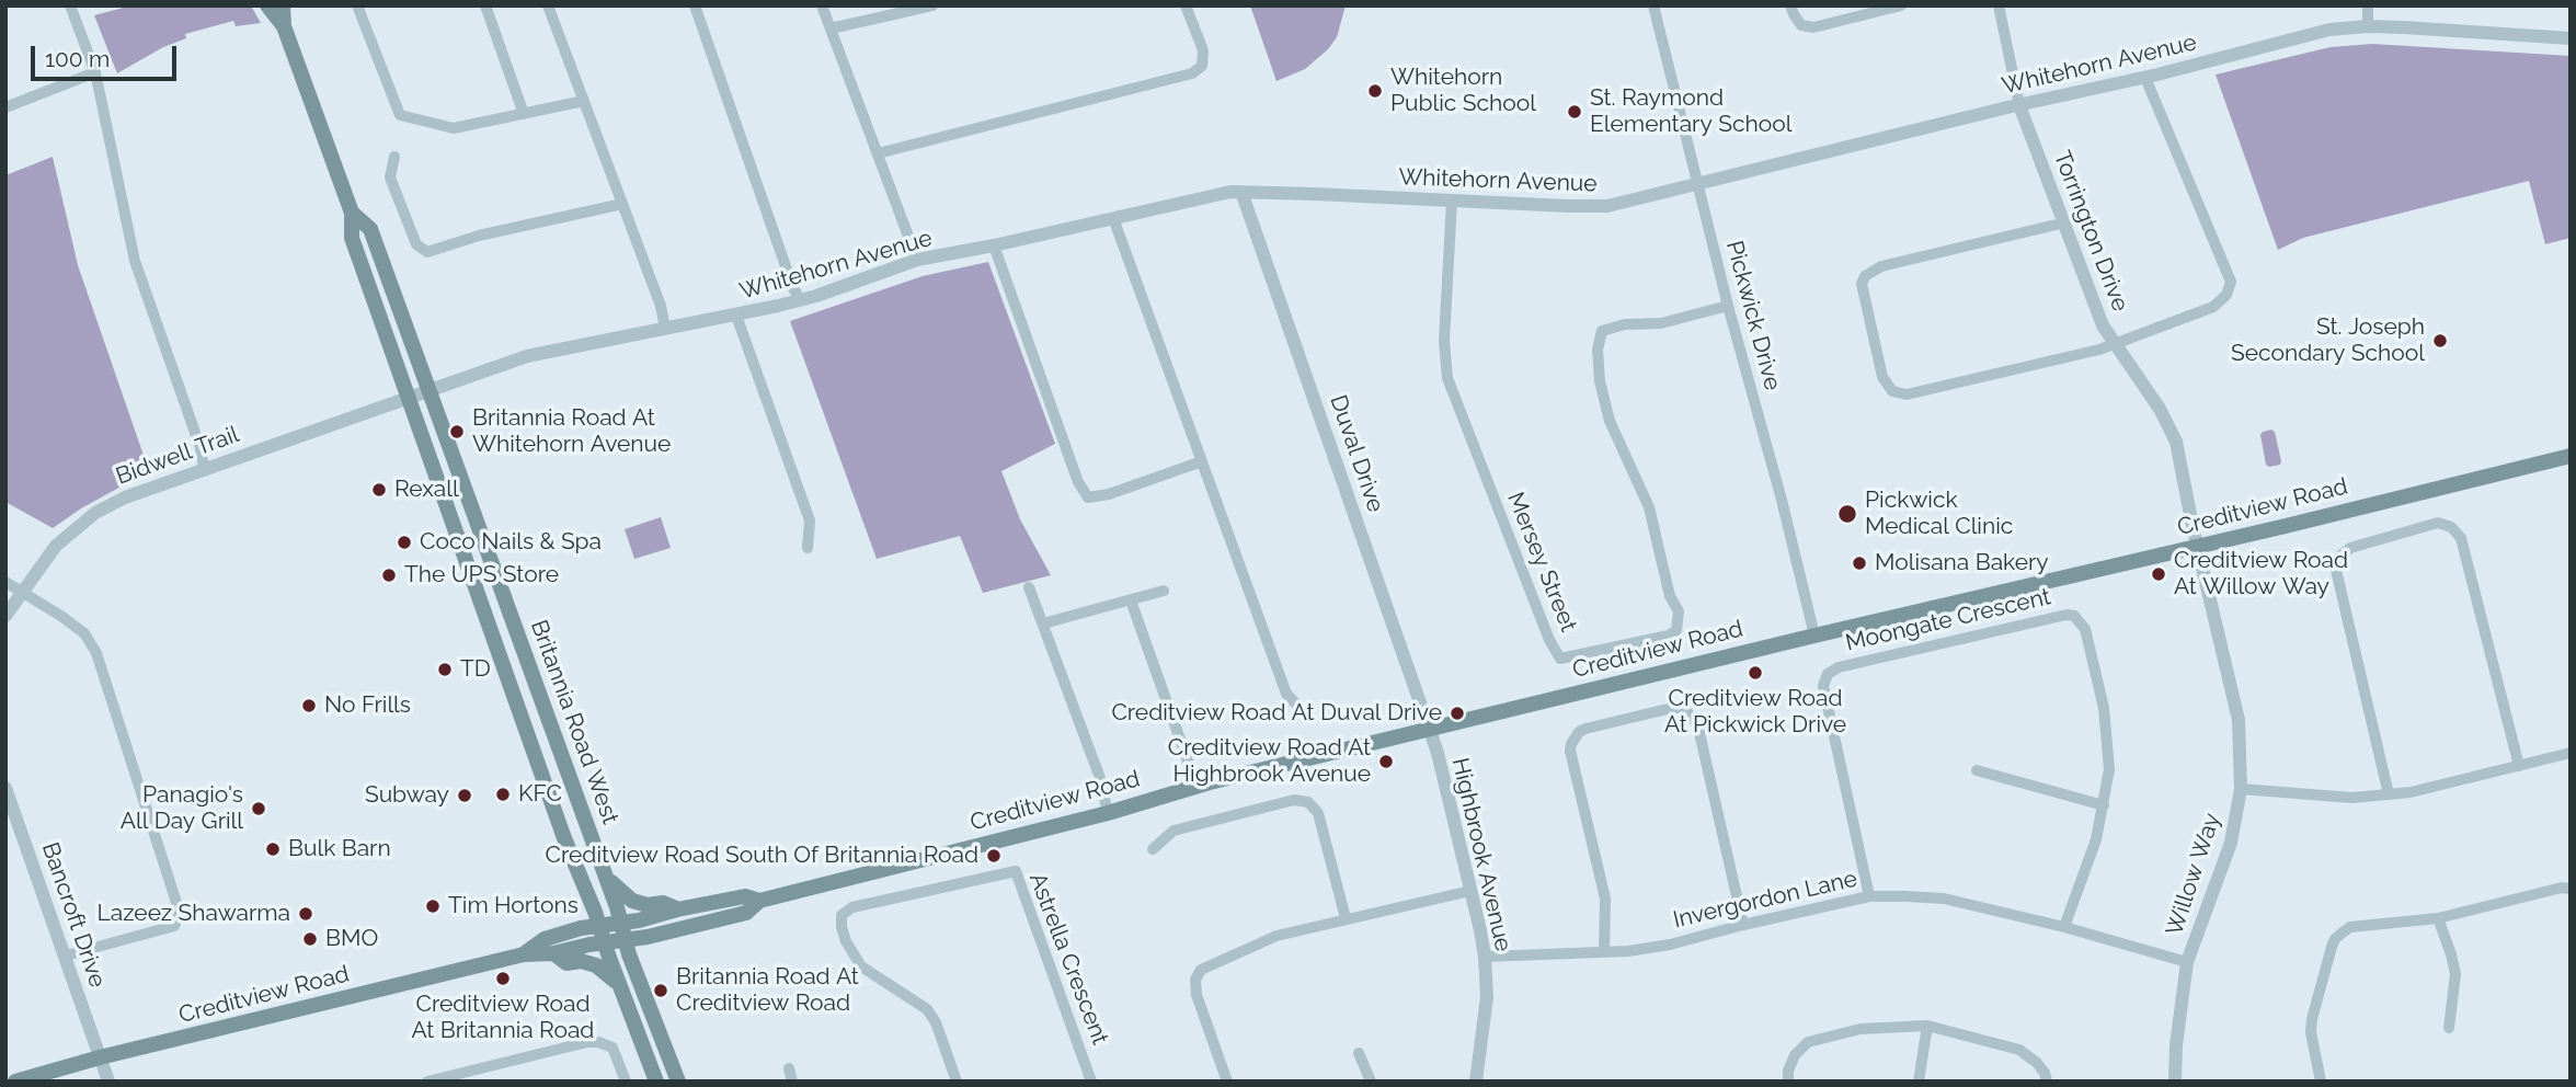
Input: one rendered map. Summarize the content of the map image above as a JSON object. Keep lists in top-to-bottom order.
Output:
{
  "streets": {
    "main road": ["Creditview Road", "Britannia Road West"],
    "street": [
      "Whitehorn Avenue",
      "Torrington Drive",
      "Pickwick Drive",
      "Duval Drive",
      "Bidwell Trail",
      "Mersey Street",
      "Moongate Crescent",
      "Highbrook Avenue",
      "Willow Way",
      "Invergordon Lane",
      "Bancroft Drive",
      "Astrella Crescent"
    ]
  },
  "crossings": [
    ["Whitehorn Avenue", "Torrington Drive"],
    ["Whitehorn Avenue", "Pickwick Drive"],
    ["Whitehorn Avenue", "Duval Drive"],
    ["Whitehorn Avenue", "Bidwell Trail"],
    ["Whitehorn Avenue", "Mersey Street"],
    ["Whitehorn Avenue", "Britannia Road West"],
    ["Torrington Drive", "Creditview Road"],
    ["Torrington Drive", "Willow Way"],
    ["Pickwick Drive", "Creditview Road"],
    ["Pickwick Drive", "Mersey Street"],
    ["Duval Drive", "Creditview Road"],
    ["Duval Drive", "Highbrook Avenue"],
    ["Bidwell Trail", "Britannia Road West"],
    ["Creditview Road", "Britannia Road West"],
    ["Creditview Road", "Highbrook Avenue"],
    ["Creditview Road", "Willow Way"],
    ["Creditview Road", "Bancroft Drive"],
    ["Moongate Crescent", "Invergordon Lane"],
    ["Highbrook Avenue", "Invergordon Lane"],
    ["Willow Way", "Invergordon Lane"]
  ],
  "places": [
    "Whitehorn Public School",
    "St. Raymond Elementary School",
    "St. Joseph Secondary School",
    "Britannia Road At Whitehorn Avenue",
    "Rexall",
    "Pickwick Medical Clinic",
    "Coco Nails & Spa",
    "Molisana Bakery",
    "Creditview Road At Willow Way",
    "The UPS Store",
    "TD",
    "Creditview Road At Pickwick Drive",
    "No Frills",
    "Creditview Road At Duval Drive",
    "Creditview Road At Highbrook Avenue",
    "KFC",
    "Subway",
    "Panagio's All Day Grill",
    "Bulk Barn",
    "Creditview Road South Of Britannia Road",
    "Tim Hortons",
    "Lazeez Shawarma",
    "BMO",
    "Creditview Road At Britannia Road",
    "Britannia Road At Creditview Road"
  ],
  "scale_bar": "100 m"
}
